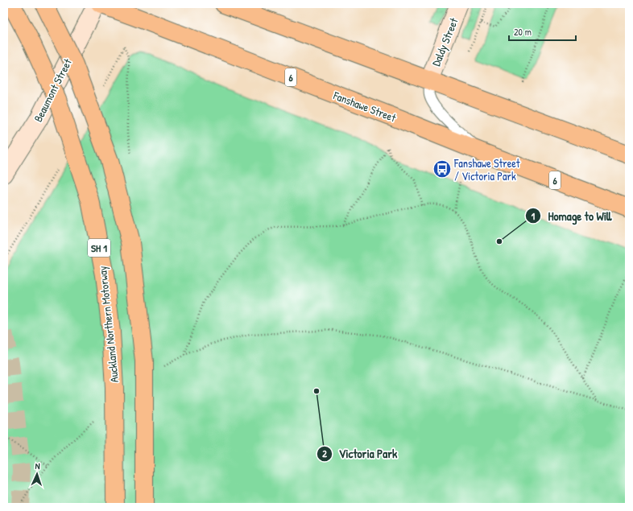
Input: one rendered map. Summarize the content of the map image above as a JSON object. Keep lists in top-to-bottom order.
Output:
{
  "streets": {
    "main road": [
      "Daldy Street",
      "6",
      "Beaumont Street",
      "Fanshawe Street",
      "SH 1",
      "Auckland Northern Motorway"
    ]
  },
  "places": {
    "bus stop": ["Fanshawe Street / Victoria Park"],
    "other": ["Homage to Will", "Victoria Park"]
  },
  "scale_bar": "20 m",
  "north": "top"
}
